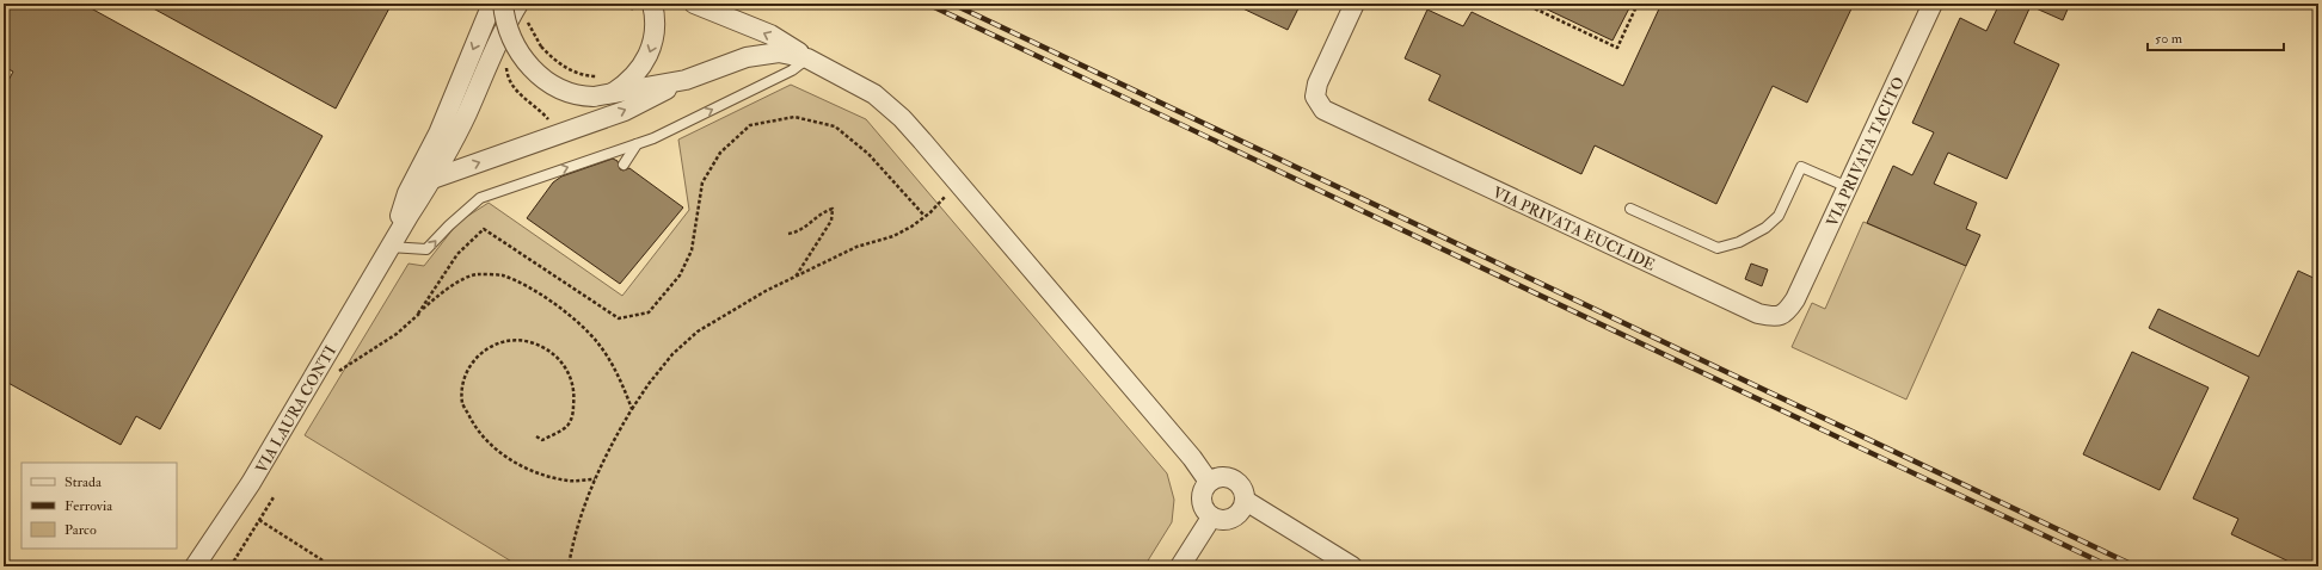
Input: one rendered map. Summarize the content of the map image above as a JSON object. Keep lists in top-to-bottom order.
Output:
{
  "streets": {
    "street": ["VIA PRIVATA TACITO", "VIA PRIVATA EUCLIDE", "VIA LAURA CONTI"]
  },
  "crossings": [
    ["VIA PRIVATA TACITO", "VIA PRIVATA EUCLIDE"]
  ],
  "legend": ["Strada", "Ferrovia", "Parco"],
  "scale_bar": "50 m"
}
